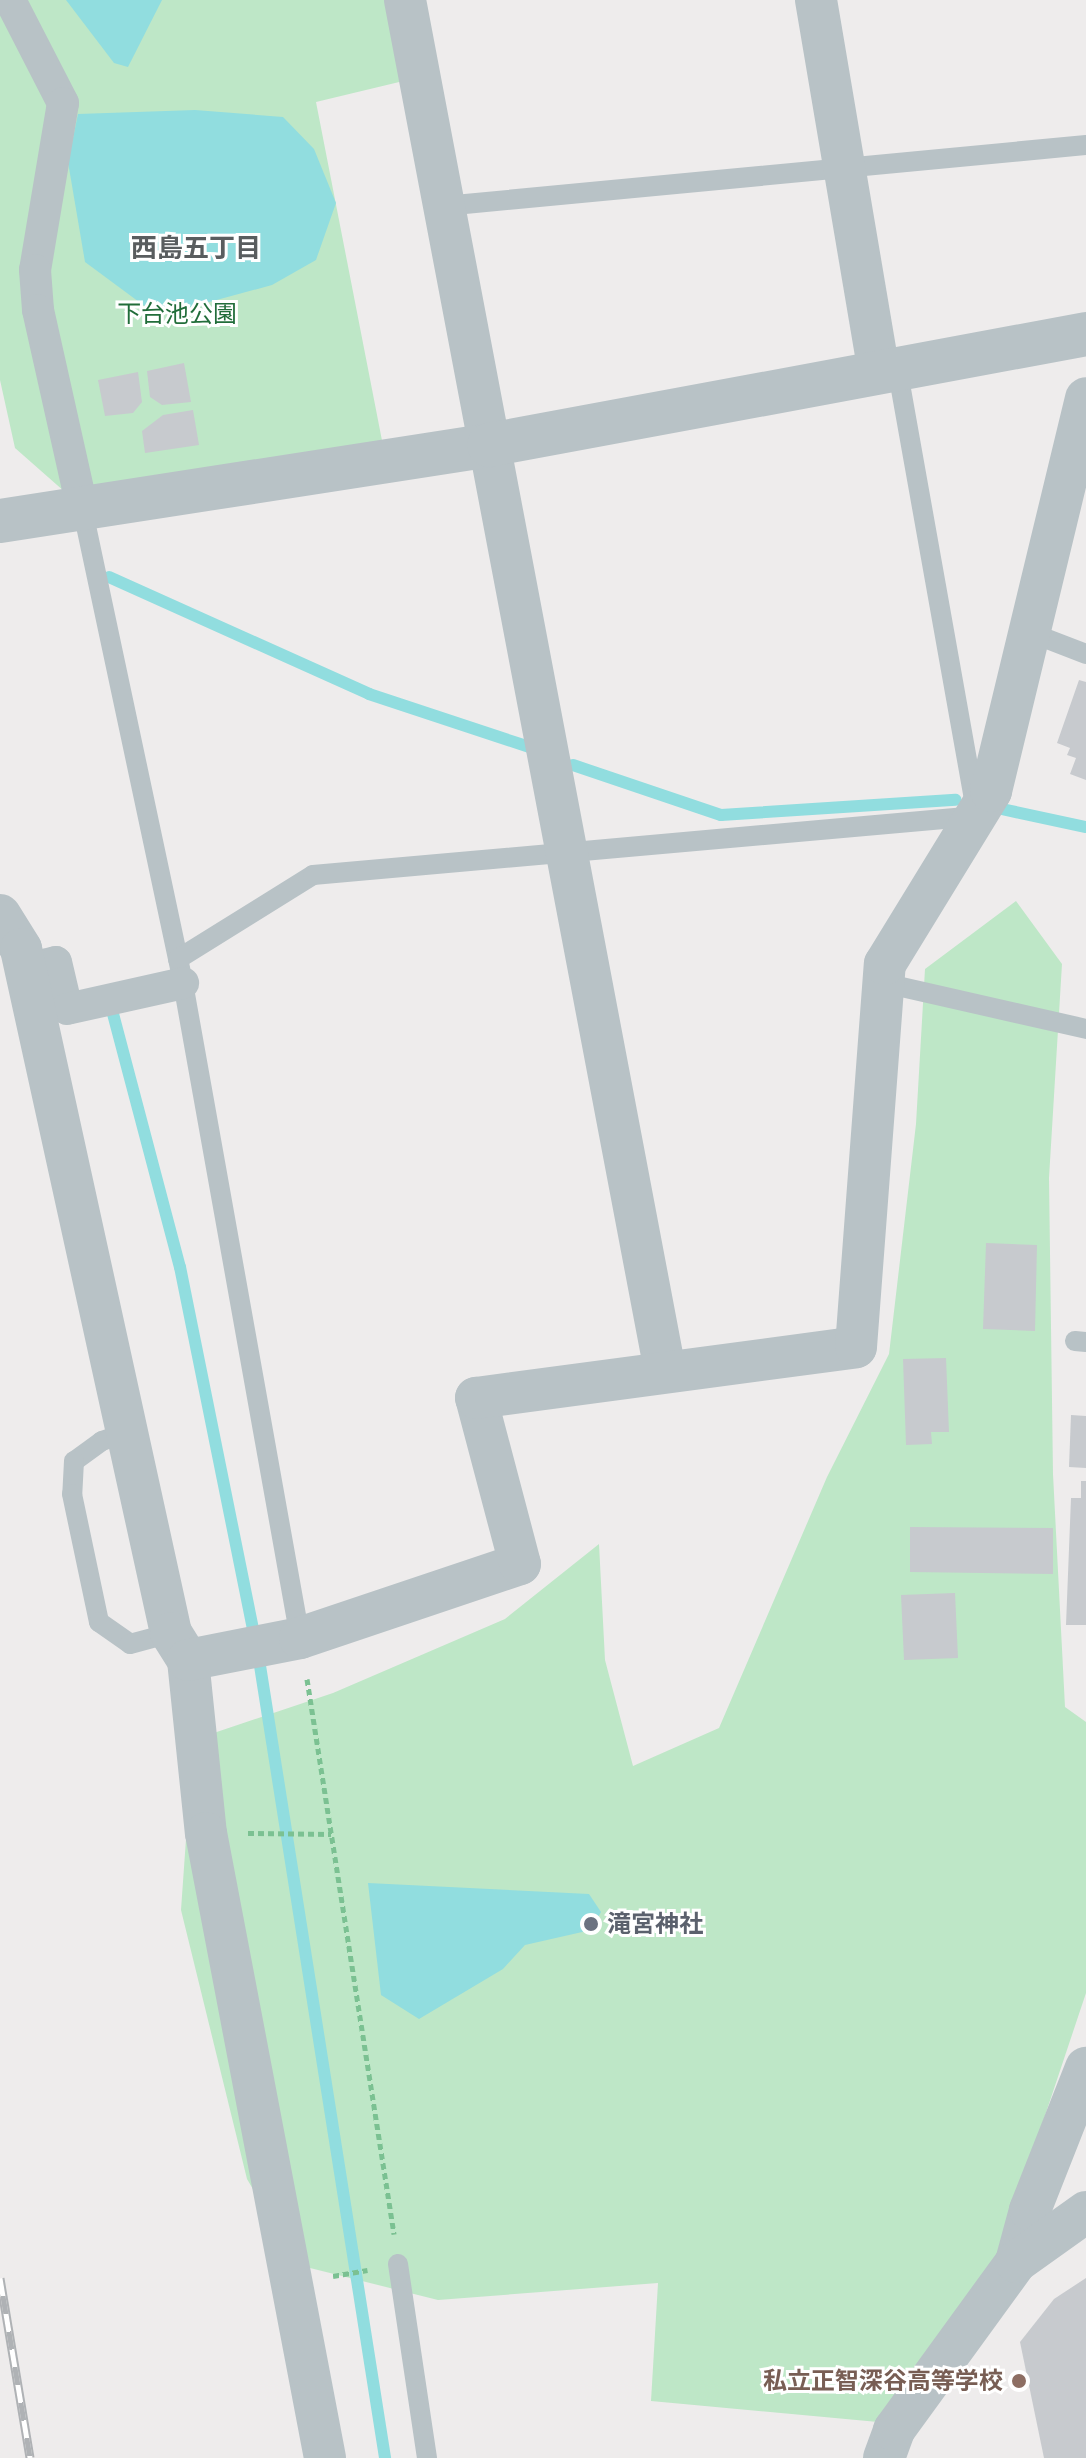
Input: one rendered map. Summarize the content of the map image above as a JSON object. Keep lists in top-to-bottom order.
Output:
{
  "districts": ["西島五丁目"],
  "parks": ["下台池公園"],
  "places": ["滝宮神社", "私立正智深谷高等学校"]
}
